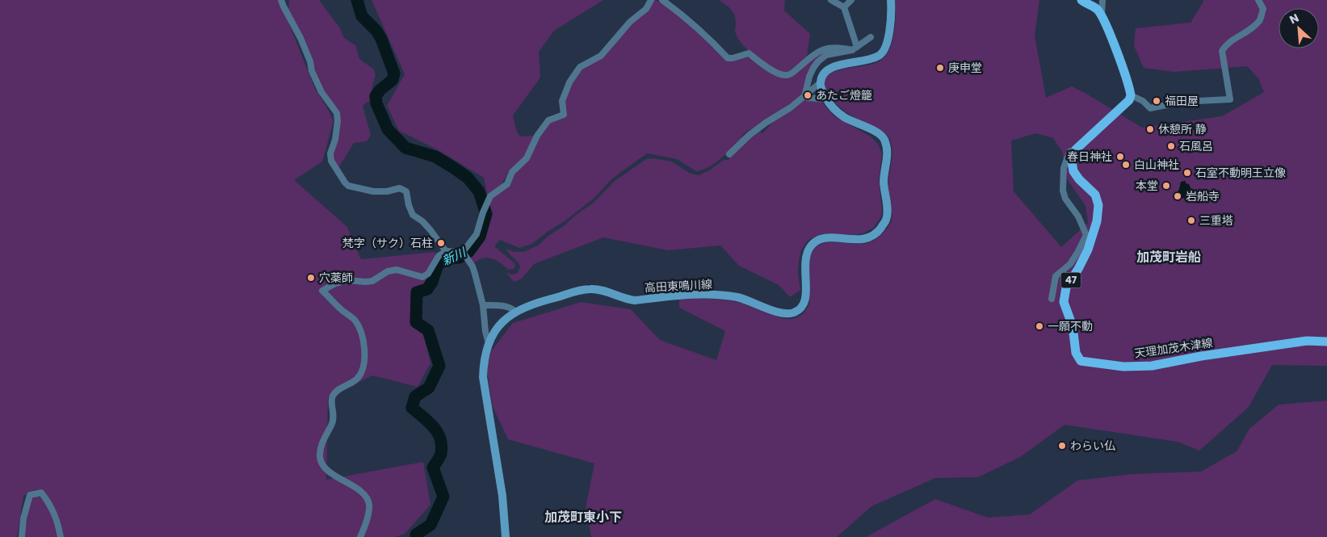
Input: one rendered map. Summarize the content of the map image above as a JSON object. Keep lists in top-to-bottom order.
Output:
{
  "streets": {
    "main road": ["47", "高田東鳴川線", "天理加茂木津線"]
  },
  "districts": ["加茂町岩船", "加茂町東小下"],
  "water": ["新川"],
  "places": [
    "庚申堂",
    "あたご燈籠",
    "福田屋",
    "休憩所 静",
    "石風呂",
    "春日神社",
    "白山神社",
    "石室不動明王立像",
    "本堂",
    "岩船寺",
    "三重塔",
    "梵字（サク）石柱",
    "穴薬師",
    "一願不動",
    "わらい仏"
  ],
  "north": "top left"
}
